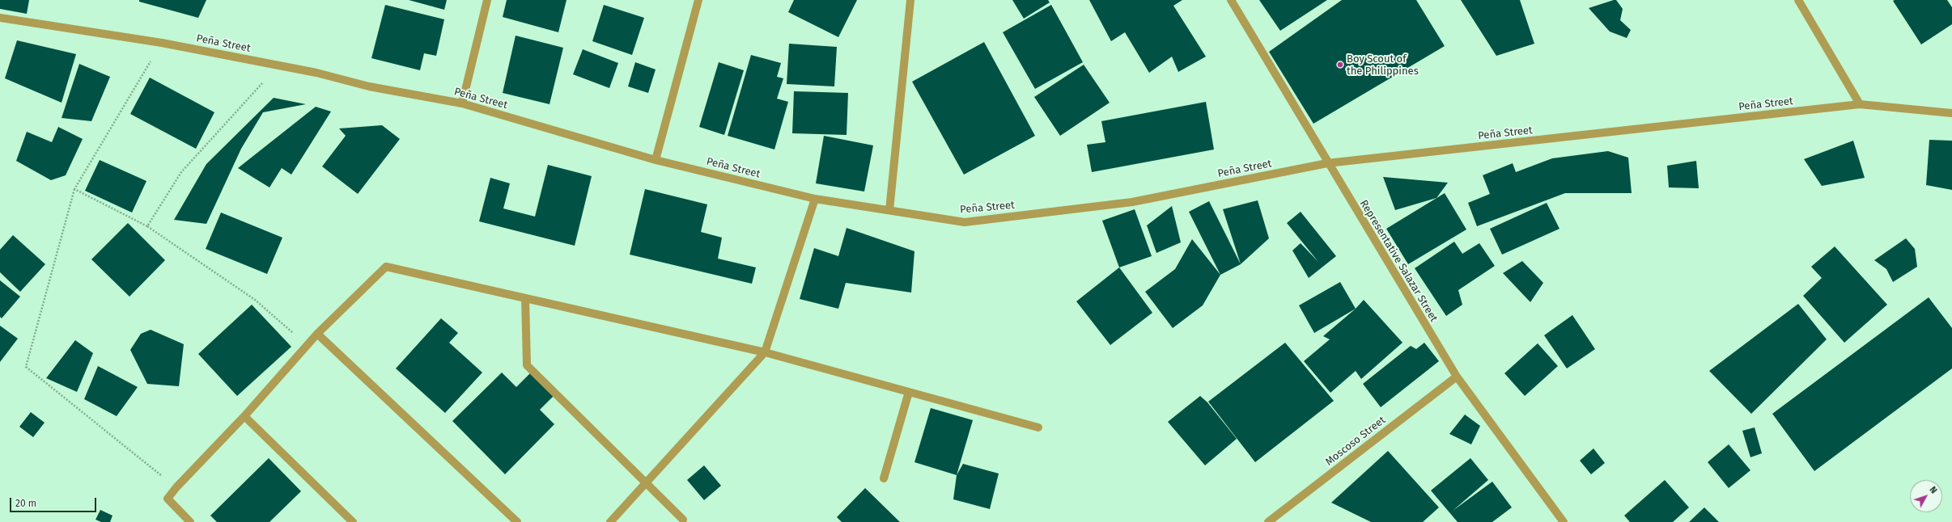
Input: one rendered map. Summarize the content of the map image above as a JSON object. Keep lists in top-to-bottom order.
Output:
{
  "streets": {
    "street": ["Peña Street", "Representative Salazar Street", "Moscoso Street"]
  },
  "crossings": [
    ["Peña Street", "Representative Salazar Street"],
    ["Representative Salazar Street", "Moscoso Street"]
  ],
  "places": ["Boy Scout of the Philippines"],
  "scale_bar": "20 m",
  "north": "top right"
}
